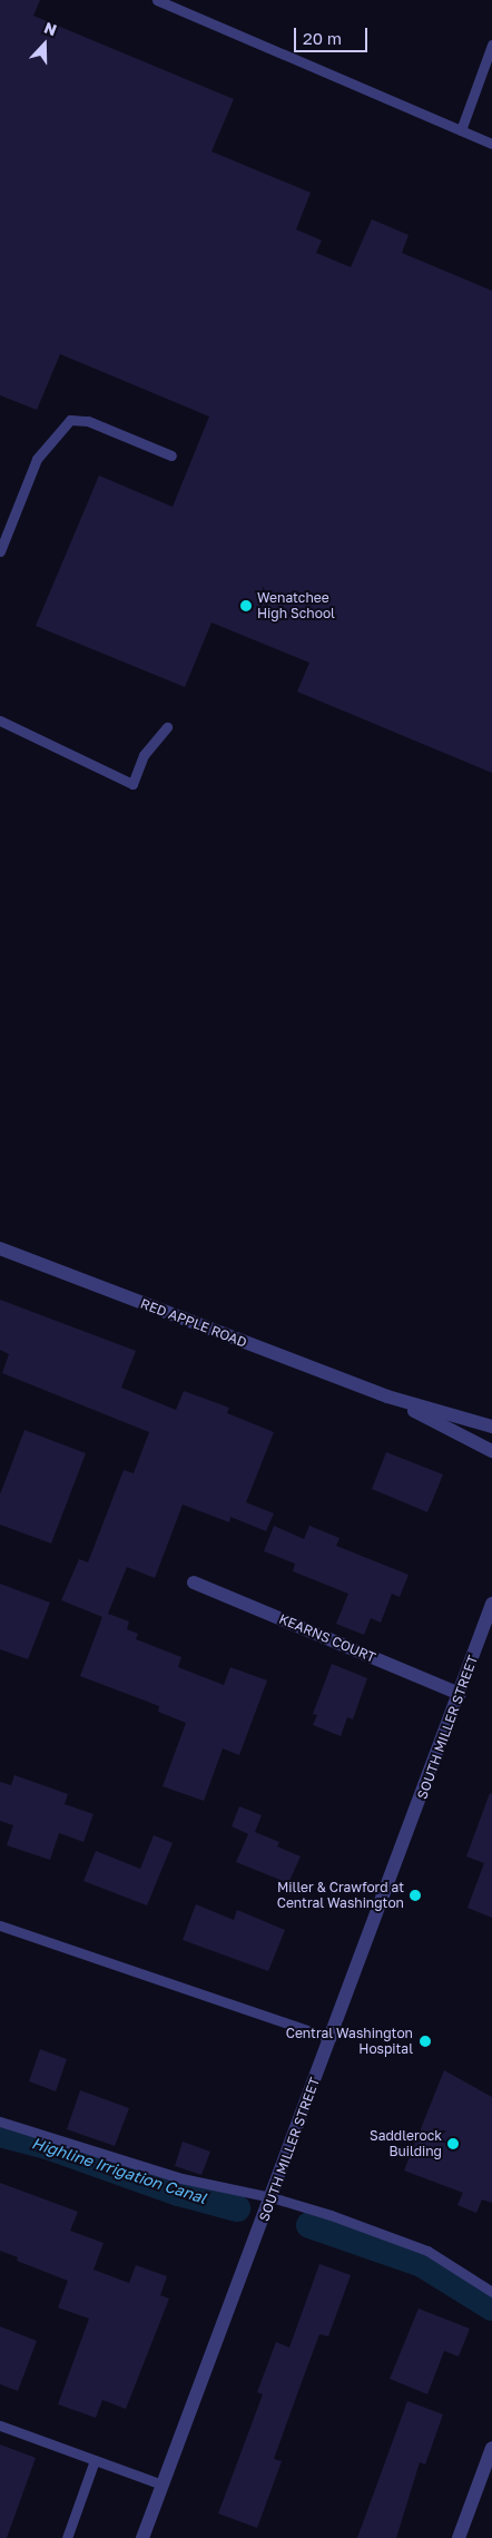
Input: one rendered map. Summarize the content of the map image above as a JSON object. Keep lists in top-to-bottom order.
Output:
{
  "streets": {
    "street": ["RED APPLE ROAD", "KEARNS COURT", "SOUTH MILLER STREET"]
  },
  "crossings": [
    ["KEARNS COURT", "SOUTH MILLER STREET"]
  ],
  "water": ["Highline Irrigation Canal"],
  "places": [
    "Wenatchee High School",
    "Miller & Crawford at Central Washington",
    "Central Washington Hospital",
    "Saddlerock Building"
  ],
  "scale_bar": "20 m",
  "north": "top"
}
